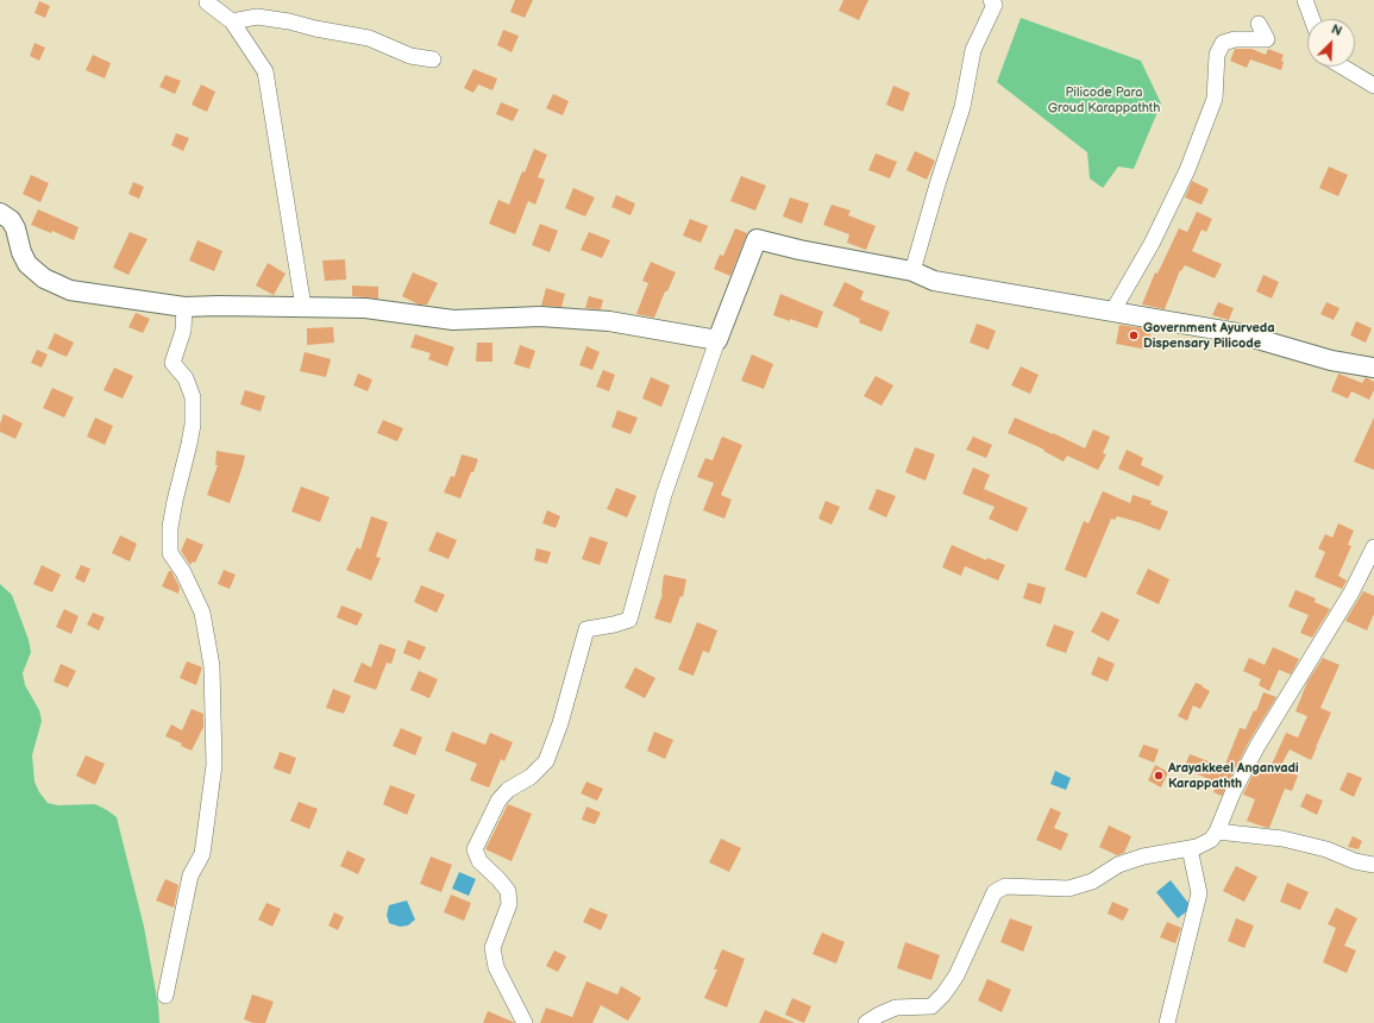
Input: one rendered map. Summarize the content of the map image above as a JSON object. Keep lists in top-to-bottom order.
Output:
{
  "parks": ["Pilicode Para Groud Karappathth"],
  "places": ["Government Ayurveda Dispensary Pilicode", "Arayakkeel Anganvadi Karappathth"],
  "north": "top right"
}
